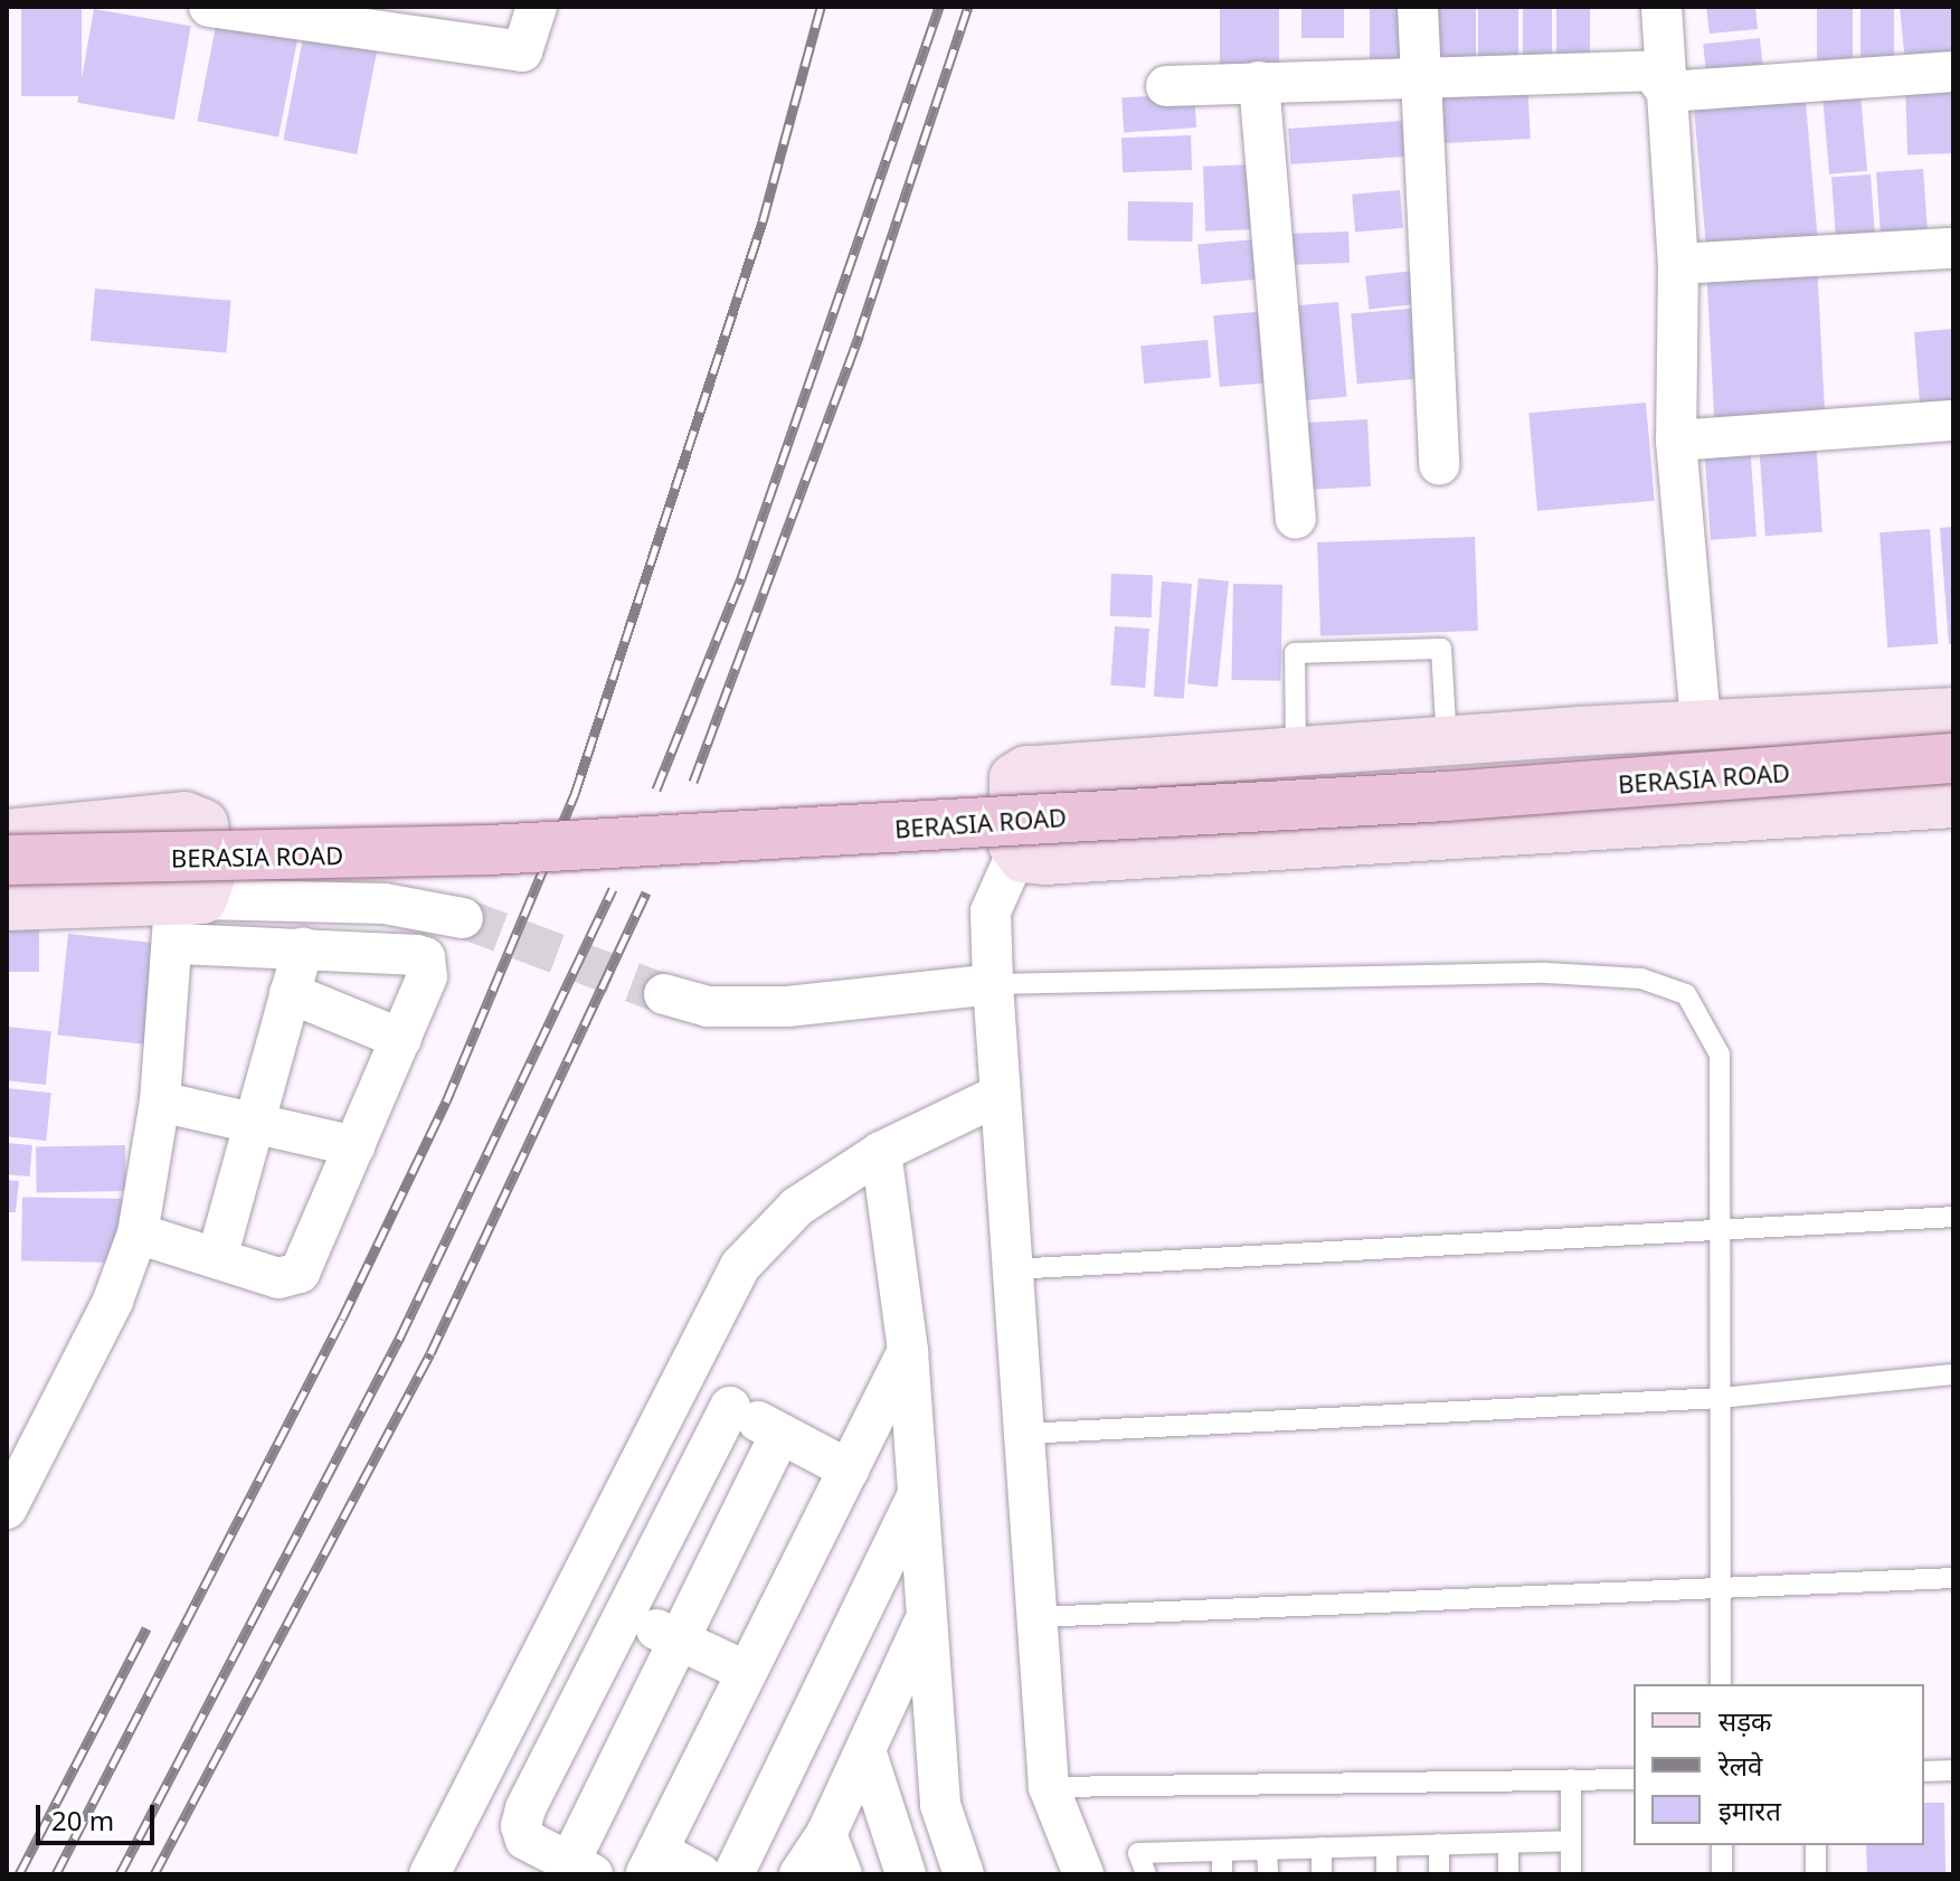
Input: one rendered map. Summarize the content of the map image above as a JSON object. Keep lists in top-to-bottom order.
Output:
{
  "streets": {
    "main road": ["BERASIA ROAD"]
  },
  "legend": ["सड़क", "रेलवे", "इमारत"],
  "scale_bar": "20 m"
}
